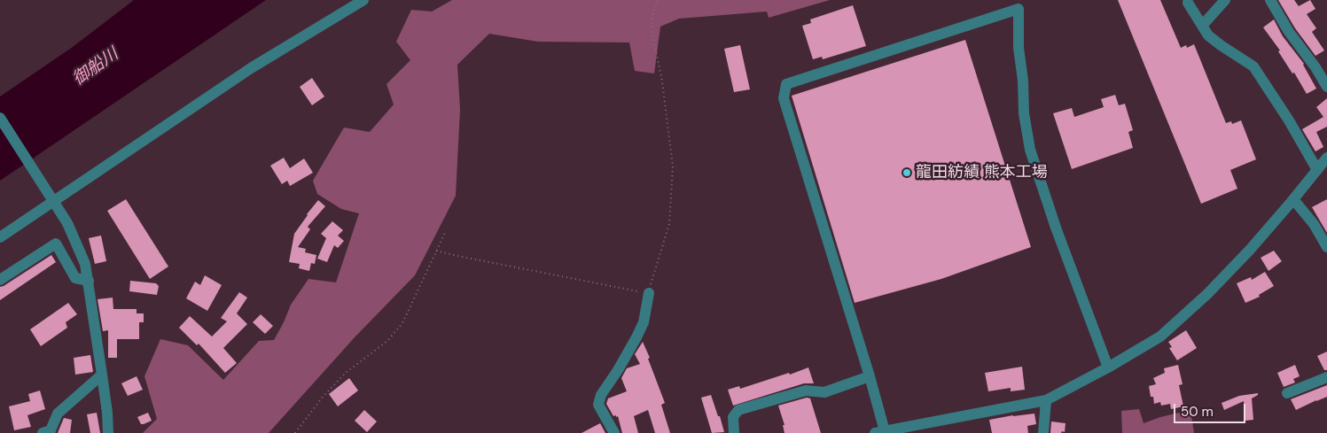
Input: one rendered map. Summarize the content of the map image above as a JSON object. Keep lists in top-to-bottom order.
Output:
{
  "water": ["御船川"],
  "places": ["龍田紡績 熊本工場"],
  "scale_bar": "50 m"
}
